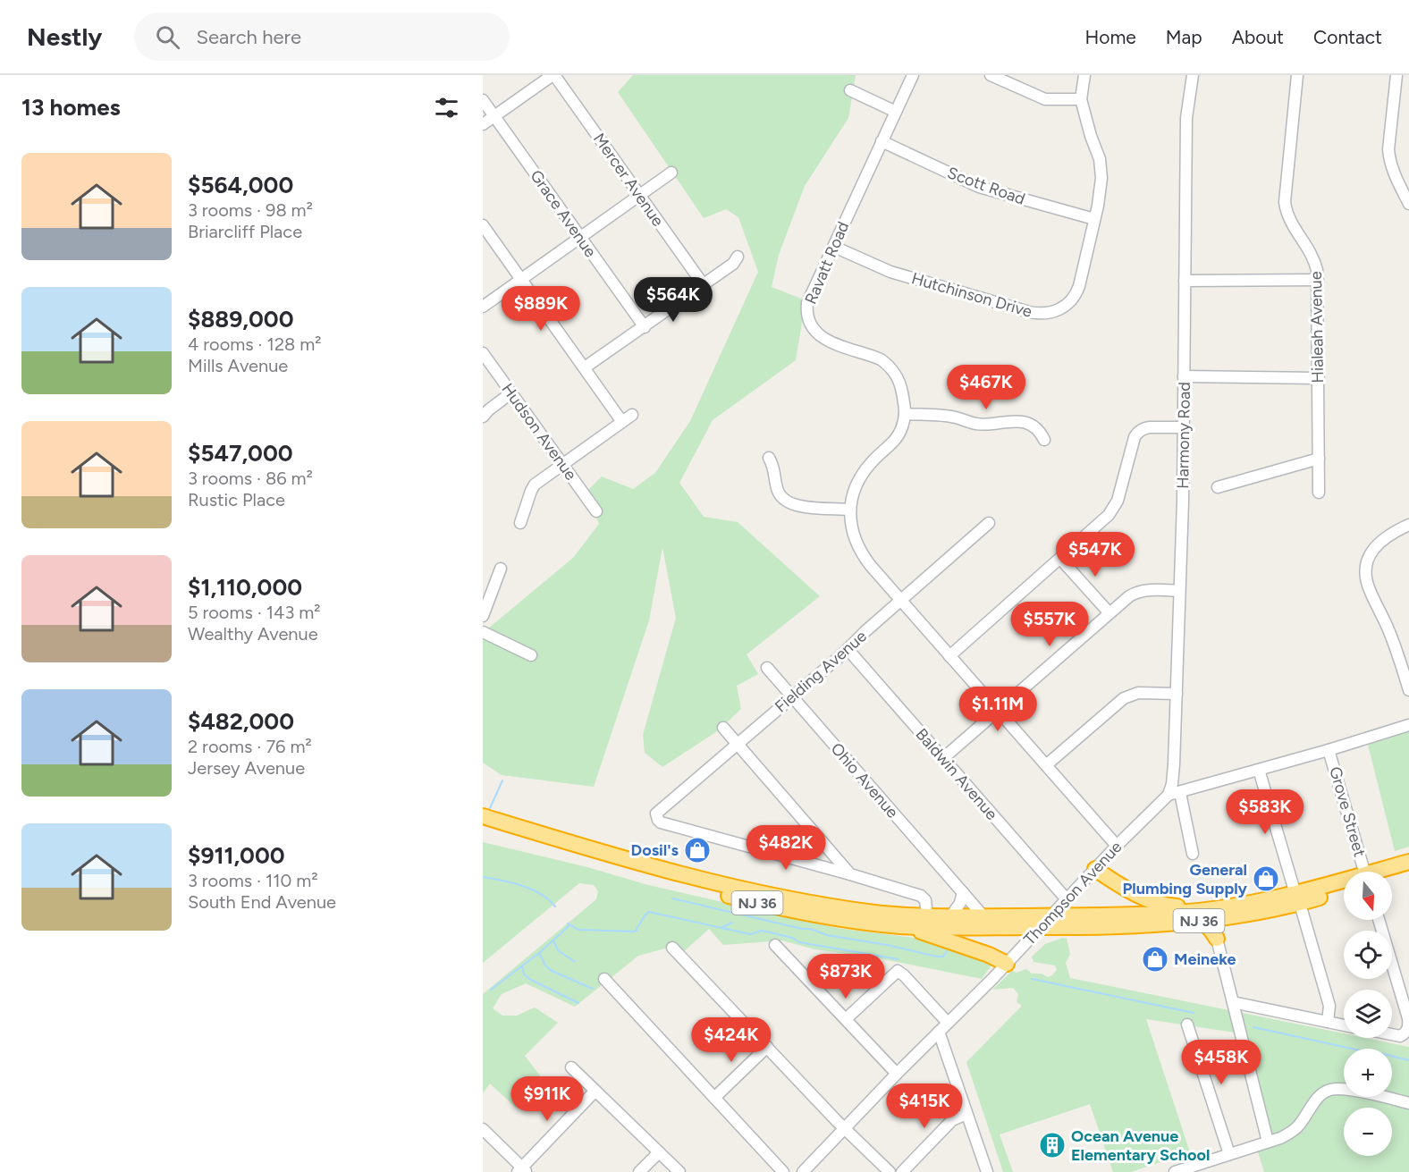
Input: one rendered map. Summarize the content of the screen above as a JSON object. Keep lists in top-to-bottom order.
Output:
{
  "streets": {
    "highway": ["NJ 36"],
    "street": [
      "Mercer Avenue",
      "Scott Road",
      "Grace Avenue",
      "Ravatt Road",
      "Hutchinson Drive",
      "Hialeah Avenue",
      "Hudson Avenue",
      "Harmony Road",
      "Fielding Avenue",
      "Baldwin Avenue",
      "Ohio Avenue",
      "Grove Street",
      "Thompson Avenue"
    ]
  },
  "crossings": [
    ["Scott Road", "Ravatt Road"],
    ["Scott Road", "Hutchinson Drive"],
    ["Ravatt Road", "Hutchinson Drive"],
    ["Harmony Road", "Thompson Avenue"],
    ["Fielding Avenue", "Baldwin Avenue"],
    ["Fielding Avenue", "Ohio Avenue"],
    ["Baldwin Avenue", "Thompson Avenue"],
    ["Ohio Avenue", "NJ 36"],
    ["Grove Street", "Thompson Avenue"],
    ["Thompson Avenue", "NJ 36"]
  ],
  "places": {
    "shop": ["Dosil's", "General Plumbing Supply", "Meineke"],
    "building": ["Ocean Avenue Elementary School"]
  },
  "north": "bottom",
  "page": {
    "header": "Nestly",
    "search": "Search here",
    "nav": [
      "Home",
      "Map",
      "About",
      "Contact"
    ],
    "heading": "13 homes",
    "list": [
      {
        "name": "$564,000",
        "note": "3 rooms · 98 m² · Briarcliff Place"
      },
      {
        "name": "$889,000",
        "note": "4 rooms · 128 m² · Mills Avenue"
      },
      {
        "name": "$547,000",
        "note": "3 rooms · 86 m² · Rustic Place"
      },
      {
        "name": "$1,110,000",
        "note": "5 rooms · 143 m² · Wealthy Avenue"
      },
      {
        "name": "$482,000",
        "note": "2 rooms · 76 m² · Jersey Avenue"
      },
      {
        "name": "$911,000",
        "note": "3 rooms · 110 m² · South End Avenue"
      }
    ],
    "price": [
      "$564K",
      "$889K",
      "$467K",
      "$547K",
      "$557K",
      "$1.11M",
      "$583K",
      "$482K",
      "$873K",
      "$424K",
      "$458K",
      "$911K",
      "$415K"
    ],
    "map_buttons": ["+", "−"]
  }
}
